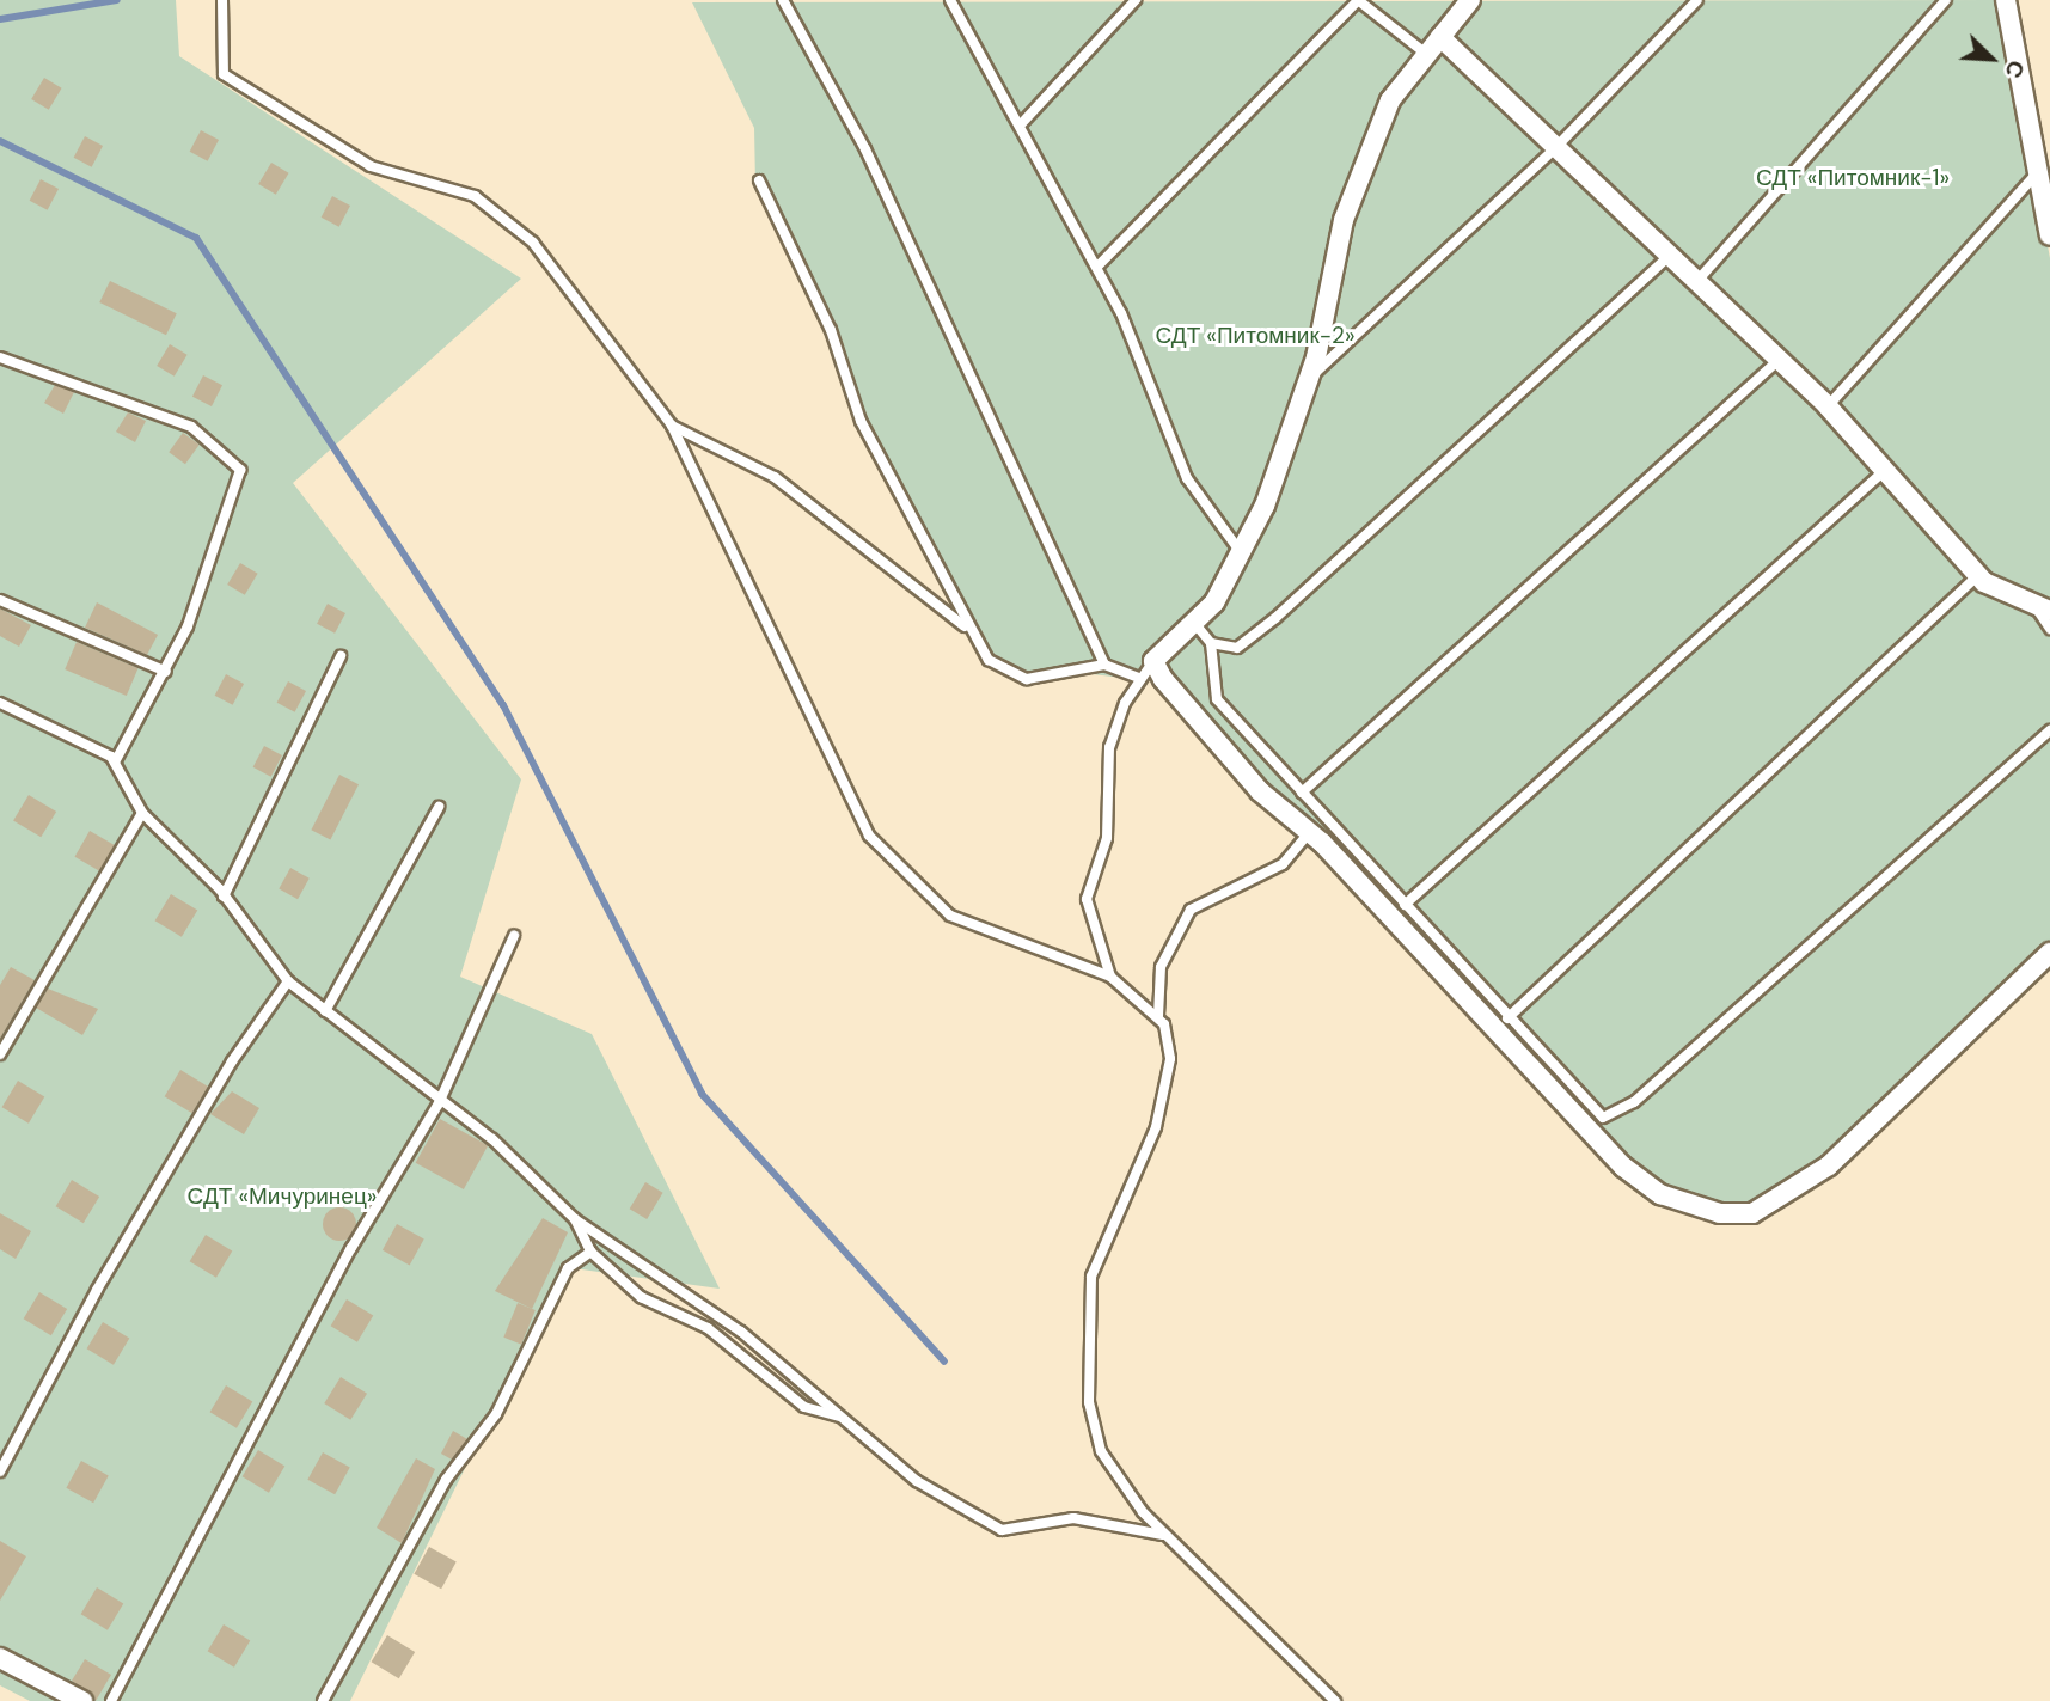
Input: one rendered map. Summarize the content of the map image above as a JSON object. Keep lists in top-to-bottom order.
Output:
{
  "parks": ["СДТ «Питомник-1»", "СДТ «Питомник-2»", "СДТ «Мичуринец»"],
  "north": "bottom right"
}
